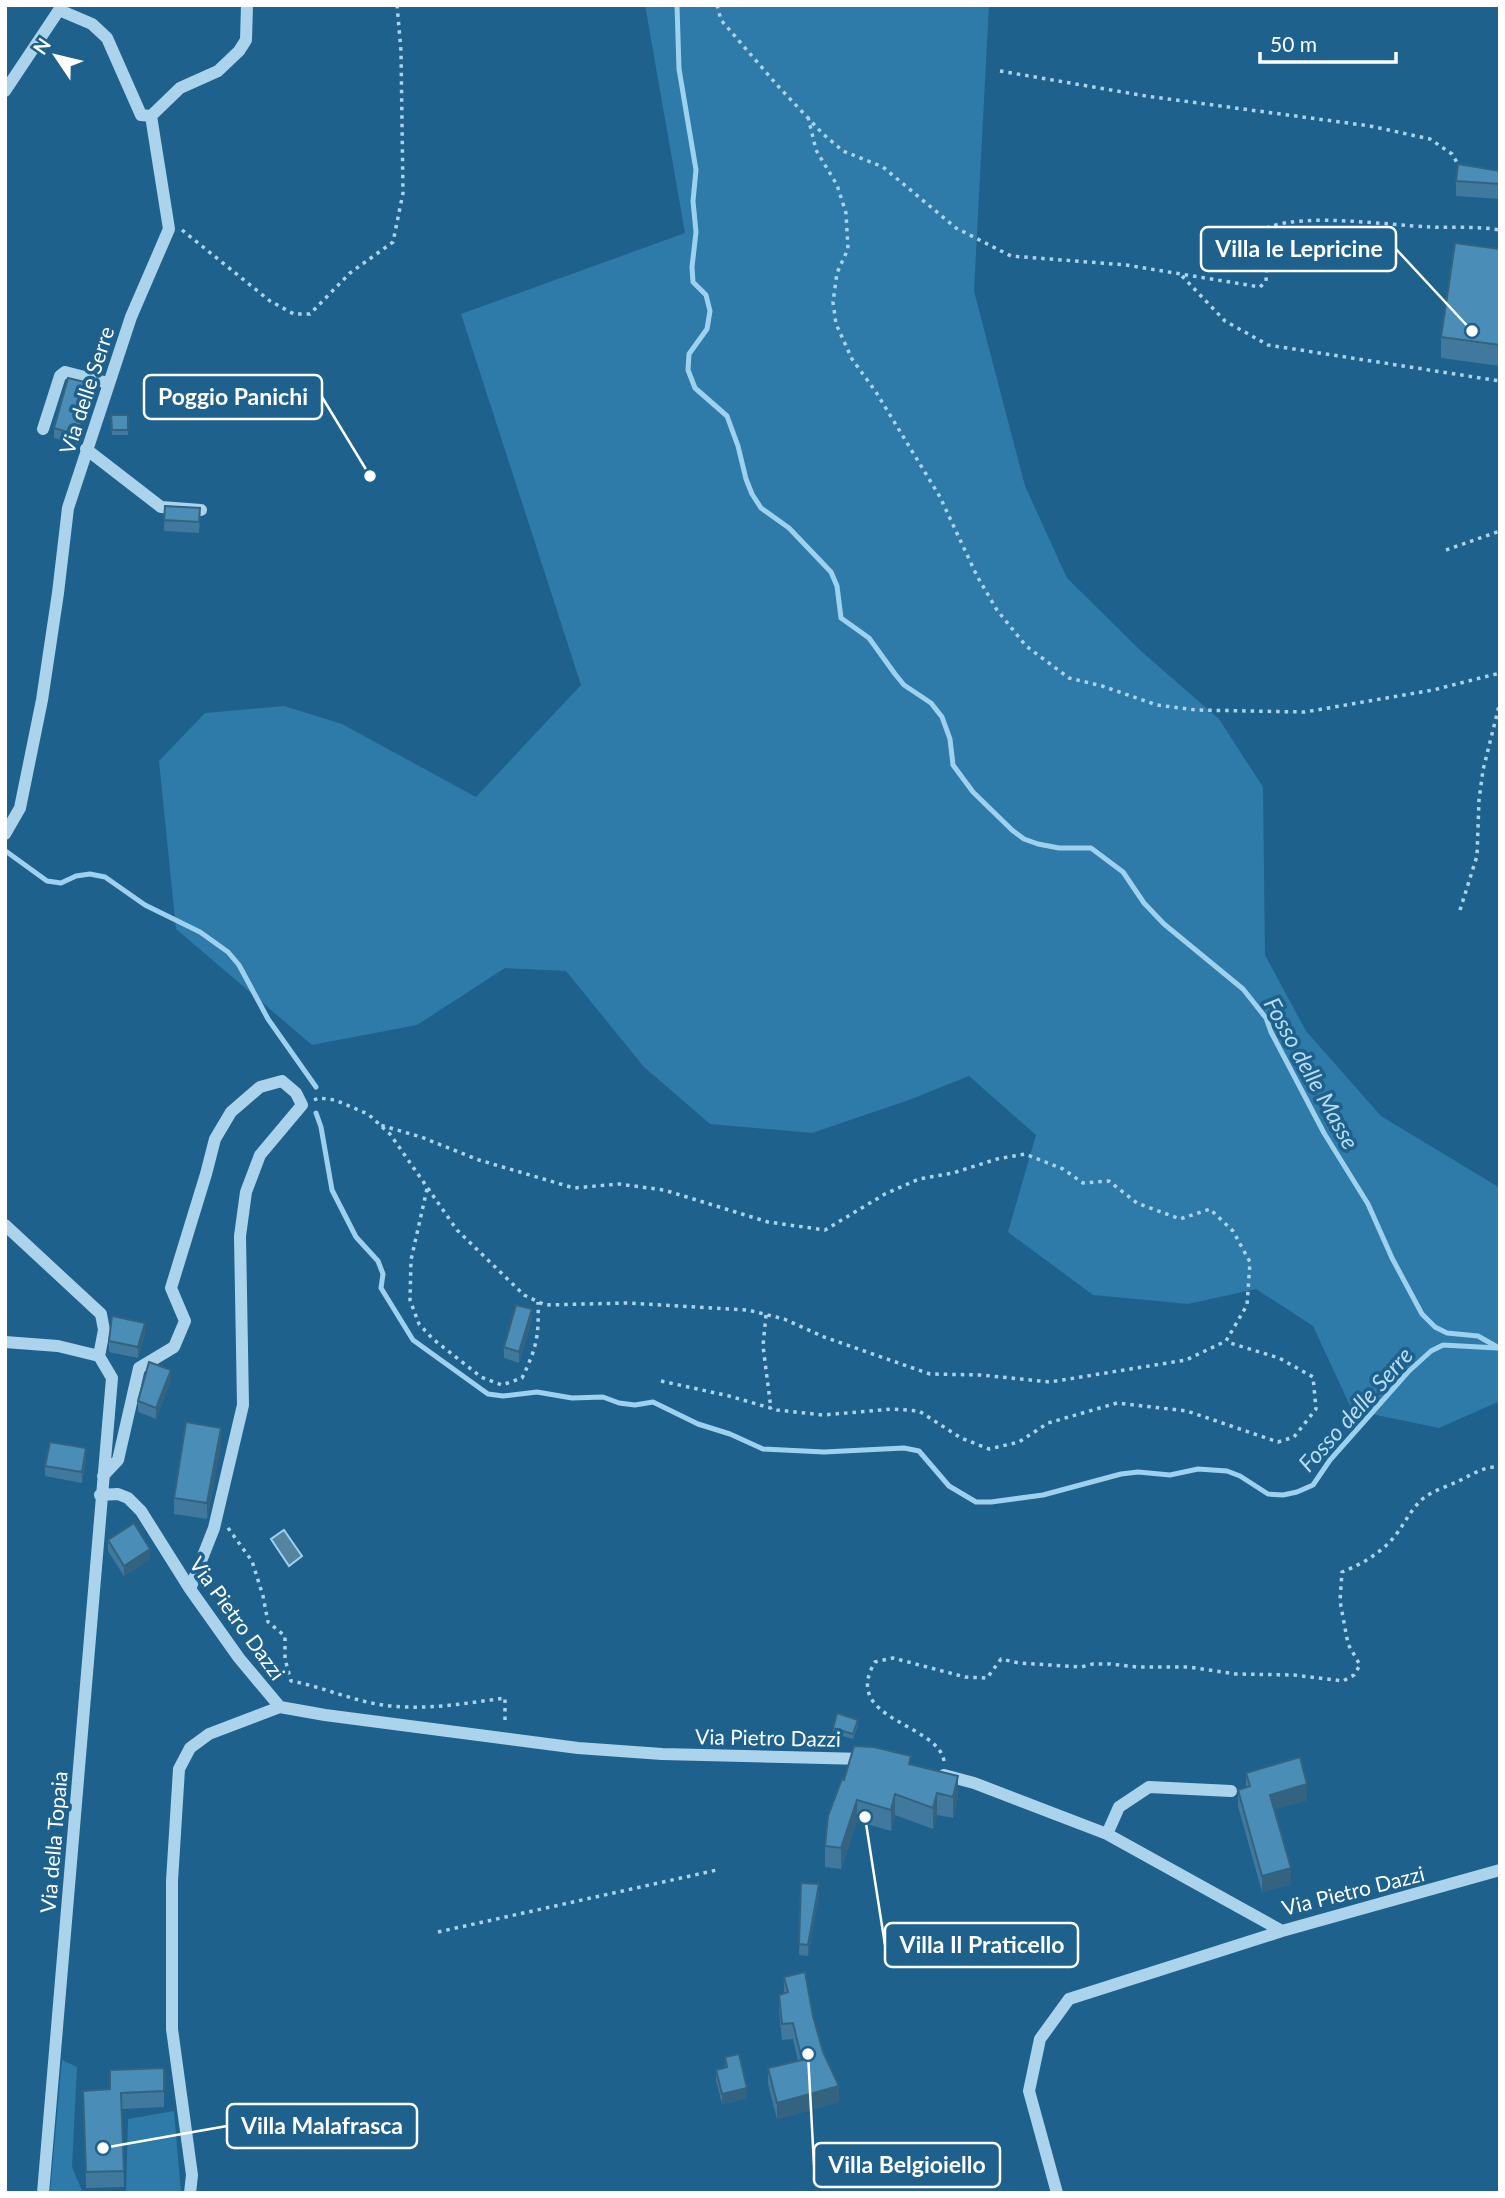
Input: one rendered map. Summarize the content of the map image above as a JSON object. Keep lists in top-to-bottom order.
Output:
{
  "streets": {
    "street": ["Via delle Serre", "Via Pietro Dazzi", "Via della Topaia"]
  },
  "crossings": [
    ["Via Pietro Dazzi", "Via della Topaia"]
  ],
  "water": ["Fosso delle Masse", "Fosso delle Serre"],
  "places": [
    "Villa le Lepricine",
    "Poggio Panichi",
    "Villa Il Praticello",
    "Villa Belgioiello",
    "Villa Malafrasca"
  ],
  "scale_bar": "50 m",
  "north": "top left"
}
